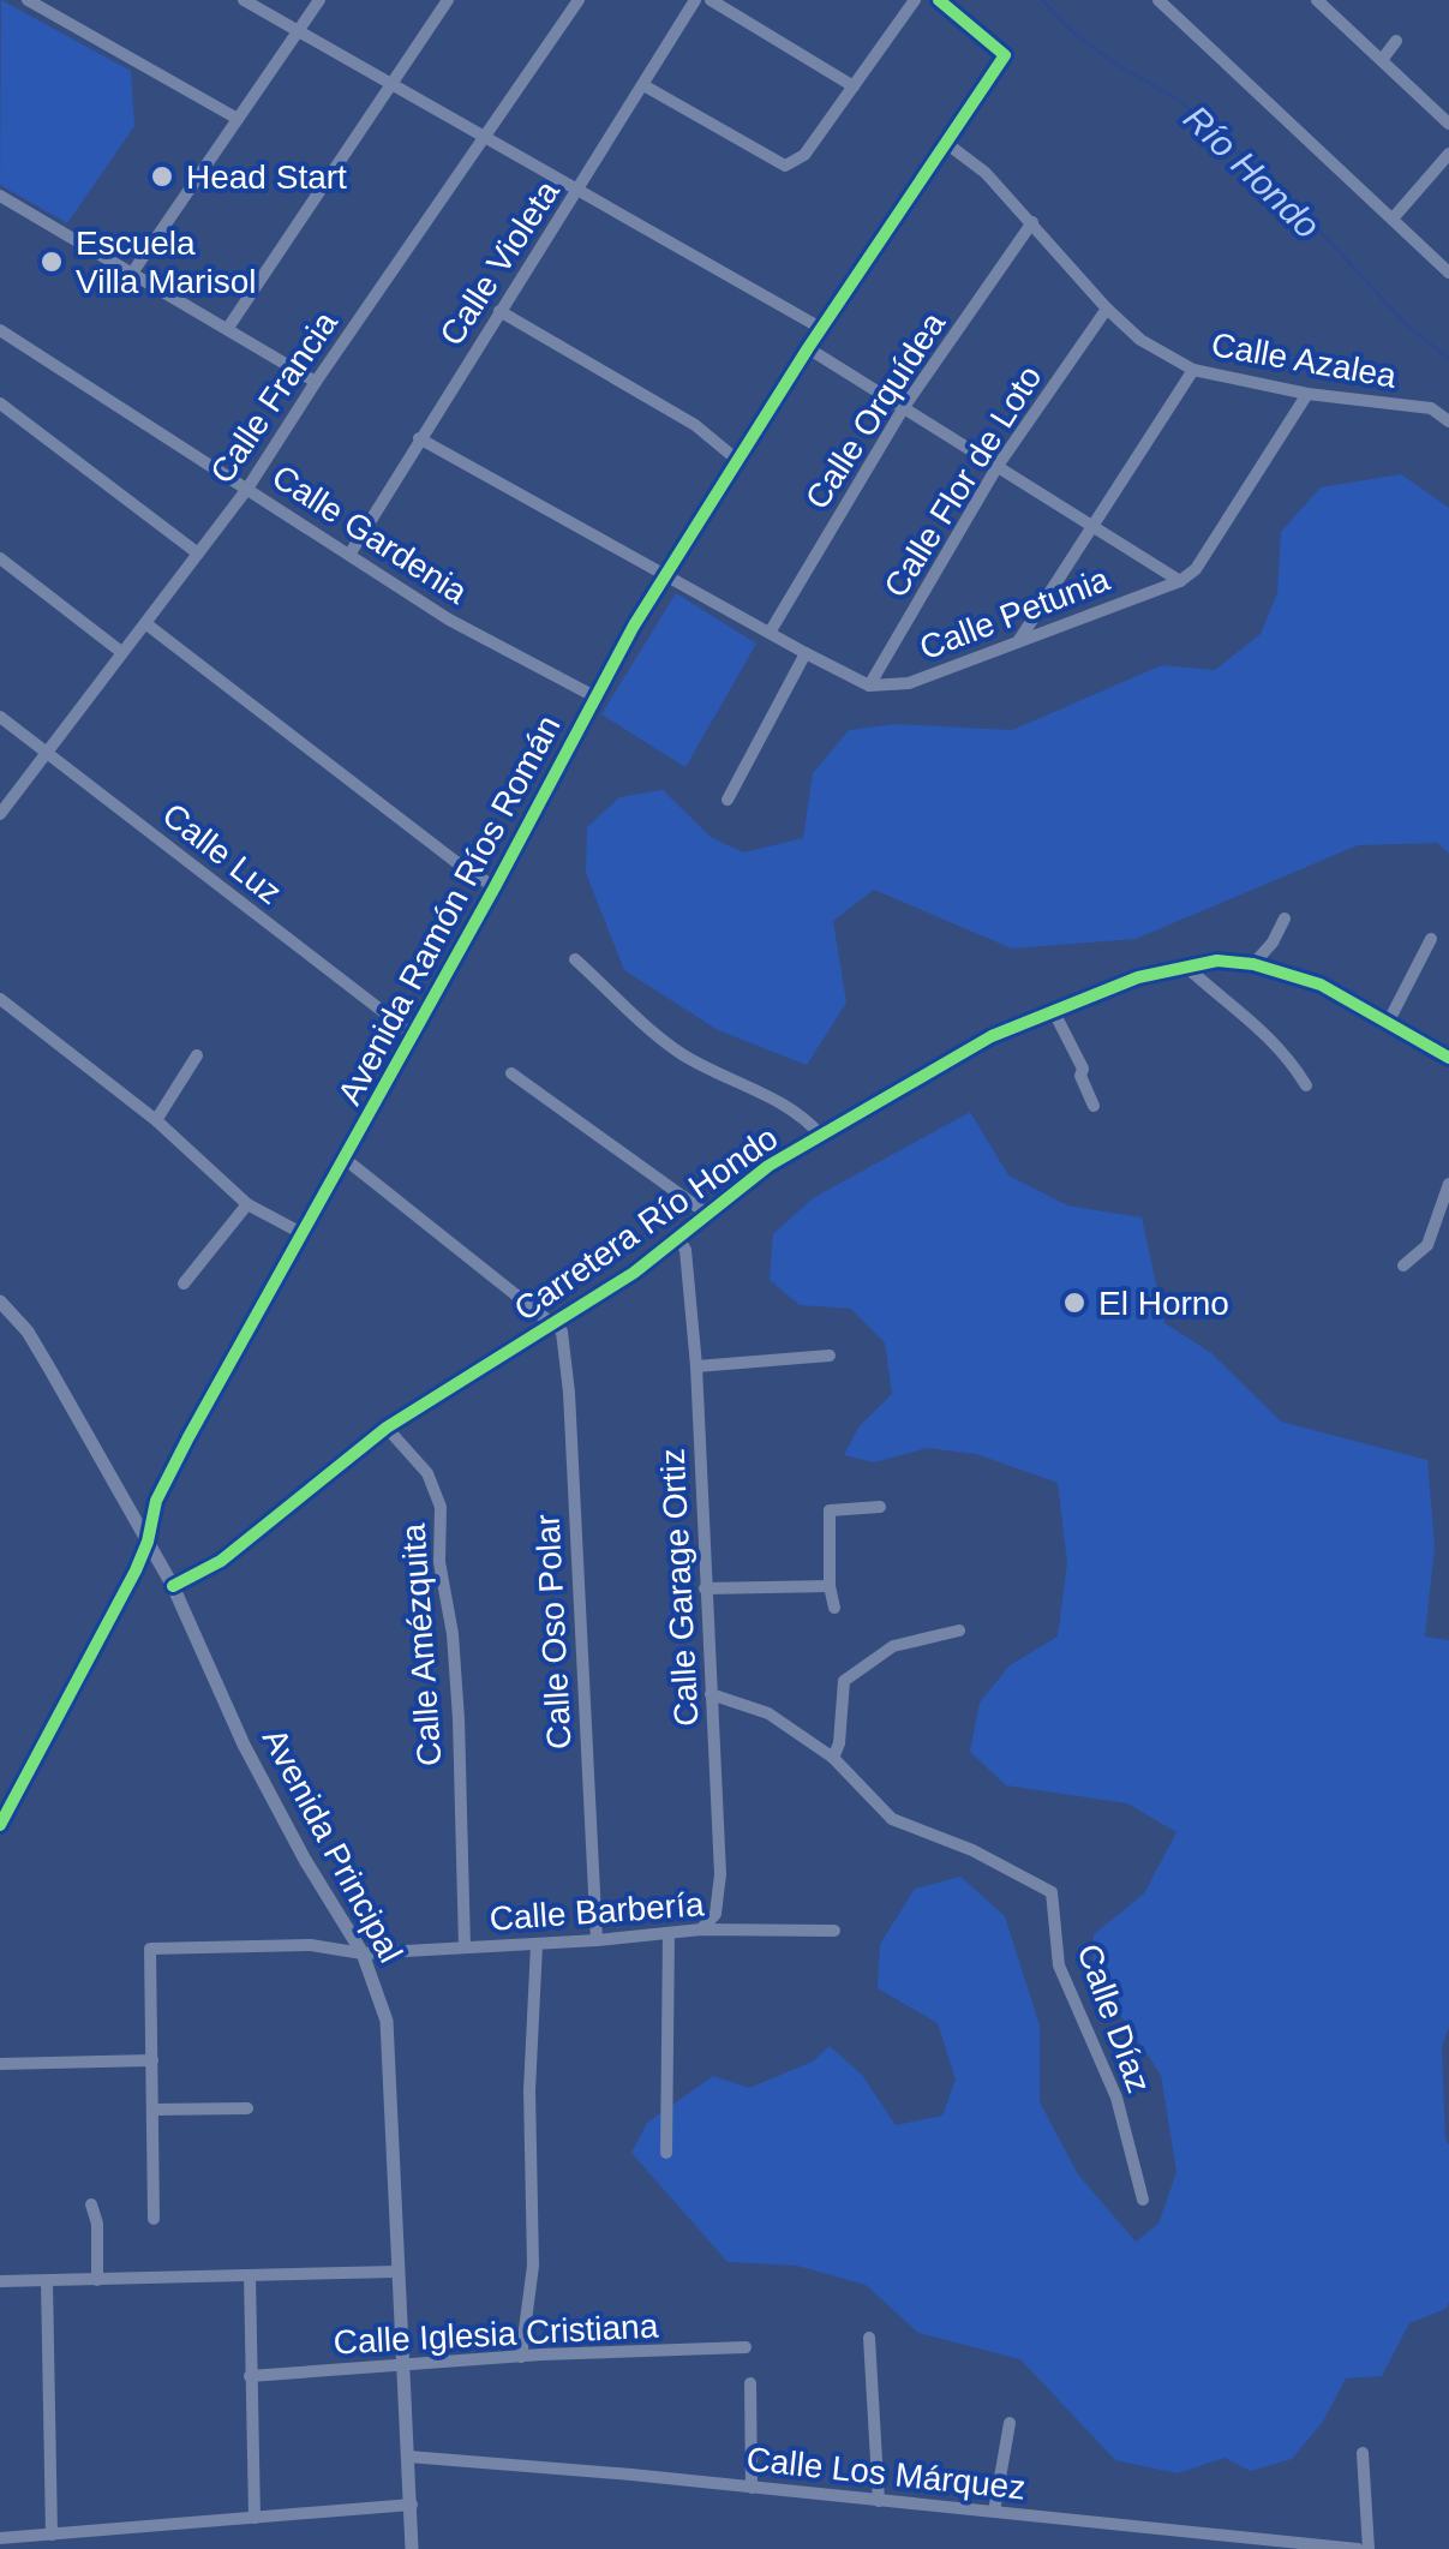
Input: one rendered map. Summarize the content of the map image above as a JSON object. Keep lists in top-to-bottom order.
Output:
{
  "streets": {
    "street": [
      "Calle Violeta",
      "Calle Azalea",
      "Calle Francia",
      "Calle Orquídea",
      "Calle Flor de Loto",
      "Calle Gardenia",
      "Calle Petunia",
      "Calle Luz",
      "Avenida Ramón Ríos Román",
      "Carretera Río Hondo",
      "Calle Garage Ortiz",
      "Calle Oso Polar",
      "Calle Amézquita",
      "Avenida Principal",
      "Calle Barbería",
      "Calle Díaz",
      "Calle Iglesia Cristiana",
      "Calle Los Márquez"
    ]
  },
  "crossings": [
    ["Calle Violeta", "Calle Gardenia"],
    ["Calle Azalea", "Calle Orquídea"],
    ["Calle Azalea", "Calle Flor de Loto"],
    ["Calle Azalea", "Calle Petunia"],
    ["Calle Azalea", "Avenida Ramón Ríos Román"],
    ["Calle Francia", "Calle Gardenia"],
    ["Calle Francia", "Calle Luz"],
    ["Calle Flor de Loto", "Calle Petunia"],
    ["Calle Gardenia", "Avenida Ramón Ríos Román"],
    ["Calle Luz", "Avenida Ramón Ríos Román"],
    ["Avenida Ramón Ríos Román", "Avenida Principal"],
    ["Carretera Río Hondo", "Calle Garage Ortiz"],
    ["Carretera Río Hondo", "Calle Oso Polar"],
    ["Carretera Río Hondo", "Calle Amézquita"],
    ["Carretera Río Hondo", "Avenida Principal"],
    ["Calle Garage Ortiz", "Calle Barbería"],
    ["Calle Garage Ortiz", "Calle Díaz"],
    ["Calle Oso Polar", "Calle Barbería"],
    ["Calle Amézquita", "Calle Barbería"],
    ["Avenida Principal", "Calle Barbería"],
    ["Avenida Principal", "Calle Iglesia Cristiana"],
    ["Avenida Principal", "Calle Los Márquez"]
  ],
  "water": ["Río Hondo"],
  "places": ["Head Start", "Escuela Villa Marisol", "El Horno"]
}
